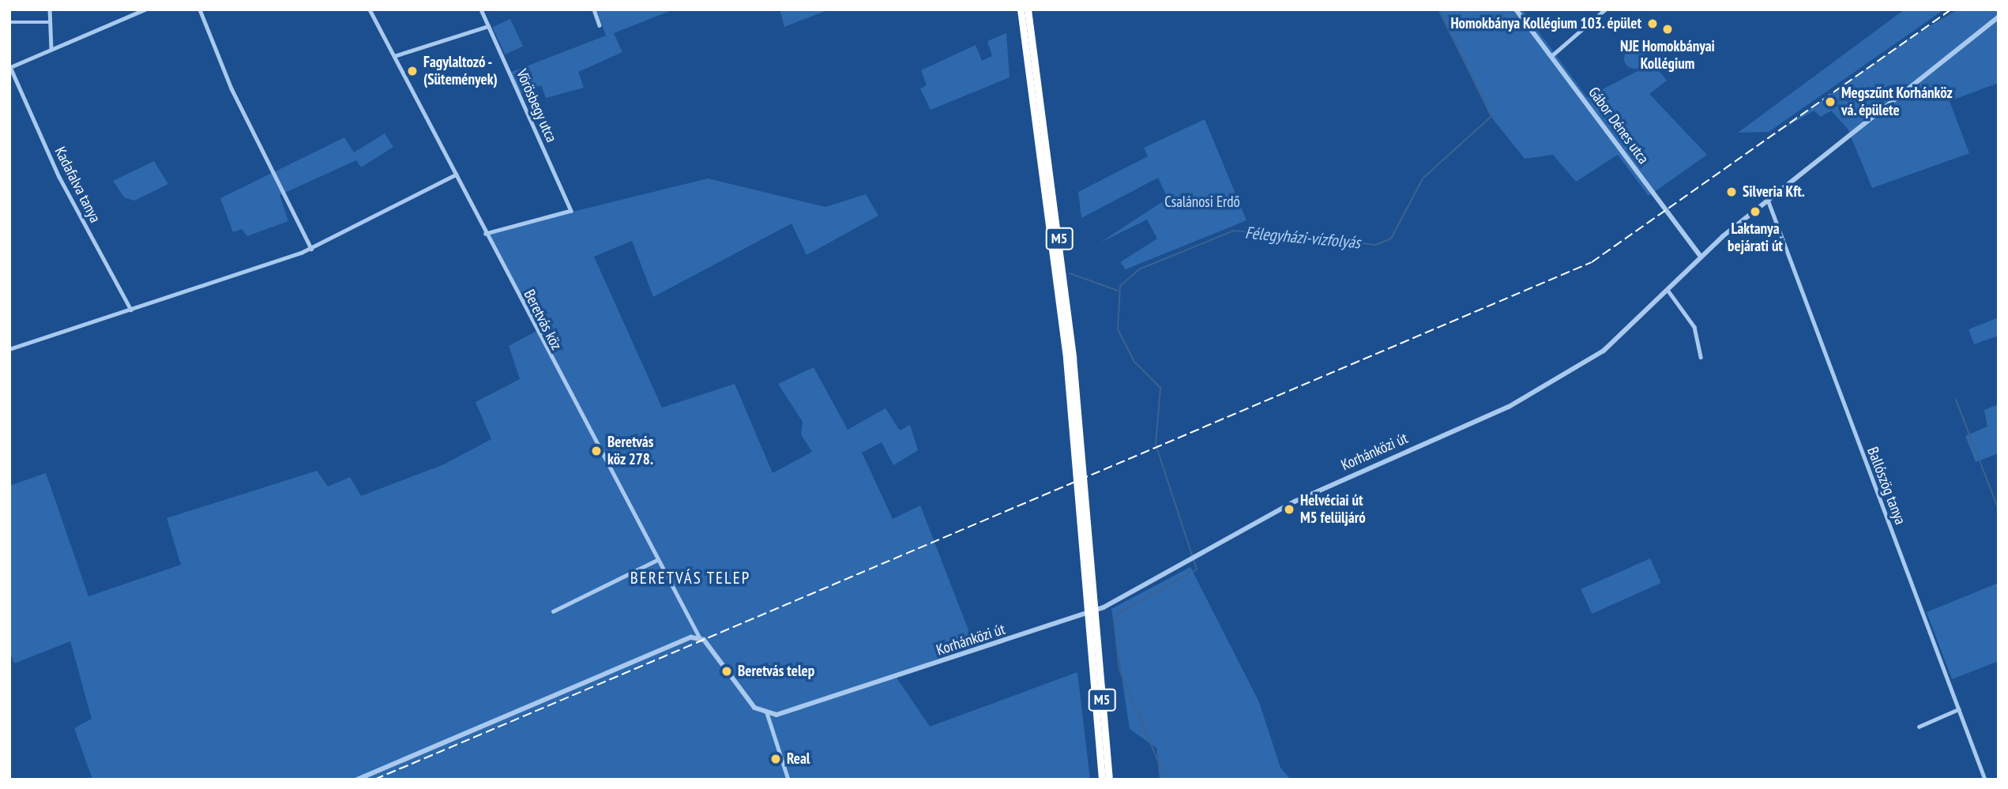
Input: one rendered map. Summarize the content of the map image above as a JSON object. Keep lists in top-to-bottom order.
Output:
{
  "streets": {
    "highway": ["M5"],
    "street": [
      "Vörösbegy utca",
      "Gábor Dénes utca",
      "Kadafalva tanya",
      "Beretvás köz",
      "Korhánközi út",
      "Ballószög tanya"
    ]
  },
  "crossings": [
    ["Vörösbegy utca", "Beretvás köz"],
    ["Gábor Dénes utca", "Korhánközi út"],
    ["Korhánközi út", "Ballószög tanya"]
  ],
  "districts": ["BERETVÁS TELEP"],
  "water": ["Félegyházi-vízfolyás"],
  "parks": ["Csalánosi Erdő"],
  "places": [
    "Homokbánya Kollégium 103. épület",
    "NJE Homokbányai Kollégium",
    "Fagylaltozó - (Sütemények)",
    "Megszűnt Korhánköz vá. épülete",
    "Silveria Kft.",
    "Laktanya bejárati út",
    "Beretvás köz 278.",
    "Helvéciai út M5 felüljáró",
    "Beretvás telep",
    "Real"
  ]
}
